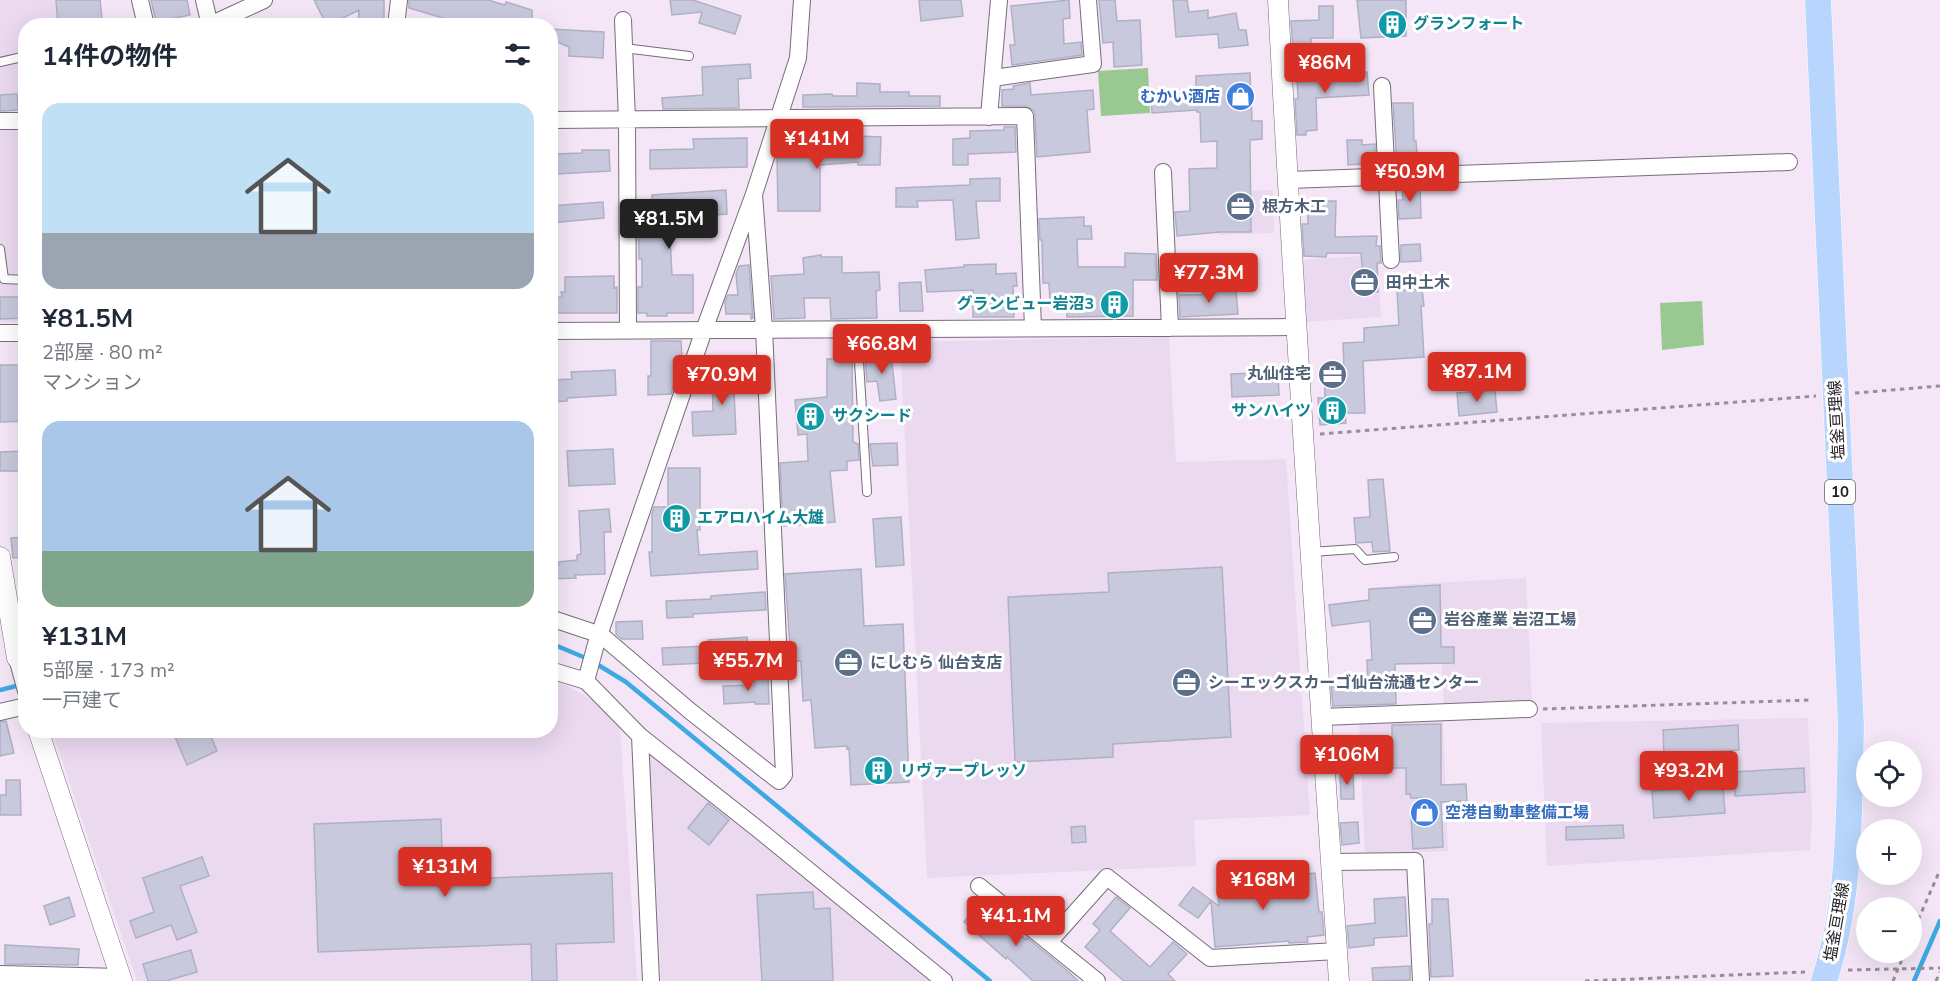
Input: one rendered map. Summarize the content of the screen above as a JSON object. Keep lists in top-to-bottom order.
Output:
{
  "streets": {
    "main road": ["塩釜亘理線", "10"]
  },
  "places": {
    "building": [
      "グランフォート",
      "グランビュー岩沼3",
      "サンハイツ",
      "サクシード",
      "エアロハイム大雄",
      "リヴァープレッソ"
    ],
    "shop": ["むかい酒店", "空港自動車整備工場"],
    "office": [
      "根方木工",
      "田中土木",
      "丸仙住宅",
      "岩谷産業 岩沼工場",
      "にしむら 仙台支店",
      "シーエックスカーゴ仙台流通センター"
    ]
  },
  "page": {
    "heading": "14件の物件",
    "price": [
      "¥86M",
      "¥141M",
      "¥50.9M",
      "¥81.5M",
      "¥77.3M",
      "¥66.8M",
      "¥87.1M",
      "¥70.9M",
      "¥55.7M",
      "¥106M",
      "¥93.2M",
      "¥131M",
      "¥168M",
      "¥41.1M"
    ],
    "list": [
      {
        "name": "¥81.5M",
        "note": "2部屋 · 80 m² · マンション"
      },
      {
        "name": "¥131M",
        "note": "5部屋 · 173 m² · 一戸建て"
      }
    ],
    "map_buttons": ["+", "−"]
  }
}
